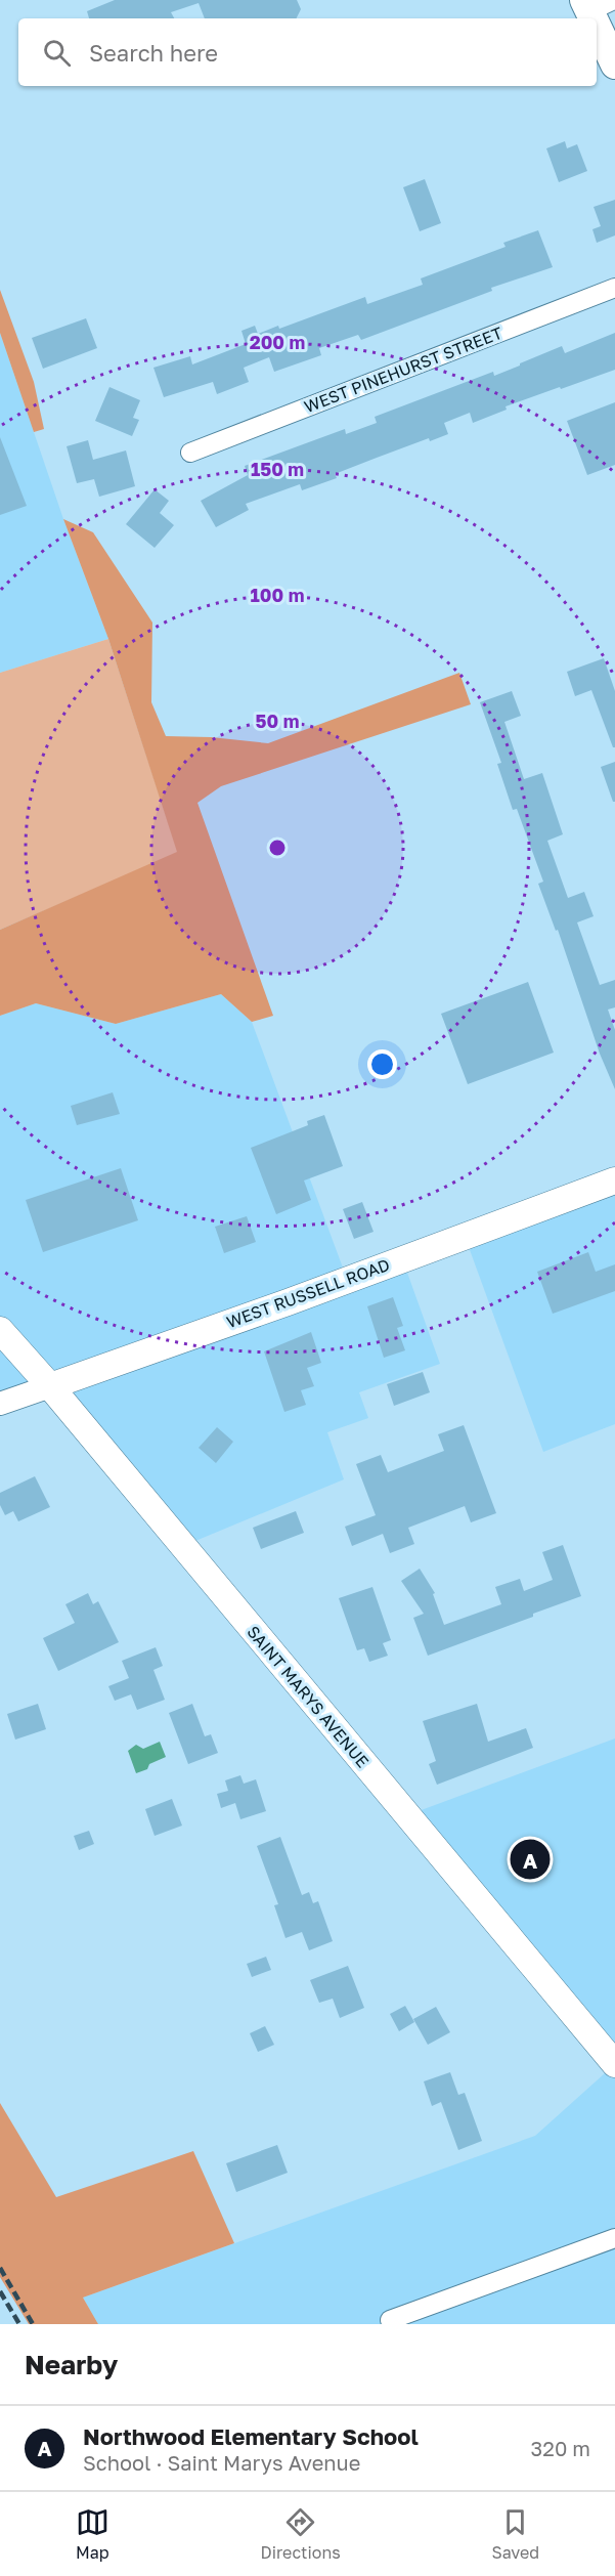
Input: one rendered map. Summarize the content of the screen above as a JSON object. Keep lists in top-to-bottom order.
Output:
{
  "streets": {
    "main road": ["WEST RUSSELL ROAD", "SAINT MARYS AVENUE"],
    "street": ["WEST PINEHURST STREET"]
  },
  "crossings": [
    ["WEST RUSSELL ROAD", "SAINT MARYS AVENUE"]
  ],
  "page": {
    "search": "Search here",
    "pins": "A",
    "heading": "Nearby",
    "list": [
      {
        "mark": "A",
        "name": "Northwood Elementary School",
        "note": "School · Saint Marys Avenue",
        "value": "320 m"
      }
    ],
    "nav": ["Map", "Directions", "Saved"]
  },
  "rings": [
    "200 m",
    "150 m",
    "100 m",
    "50 m"
  ]
}
